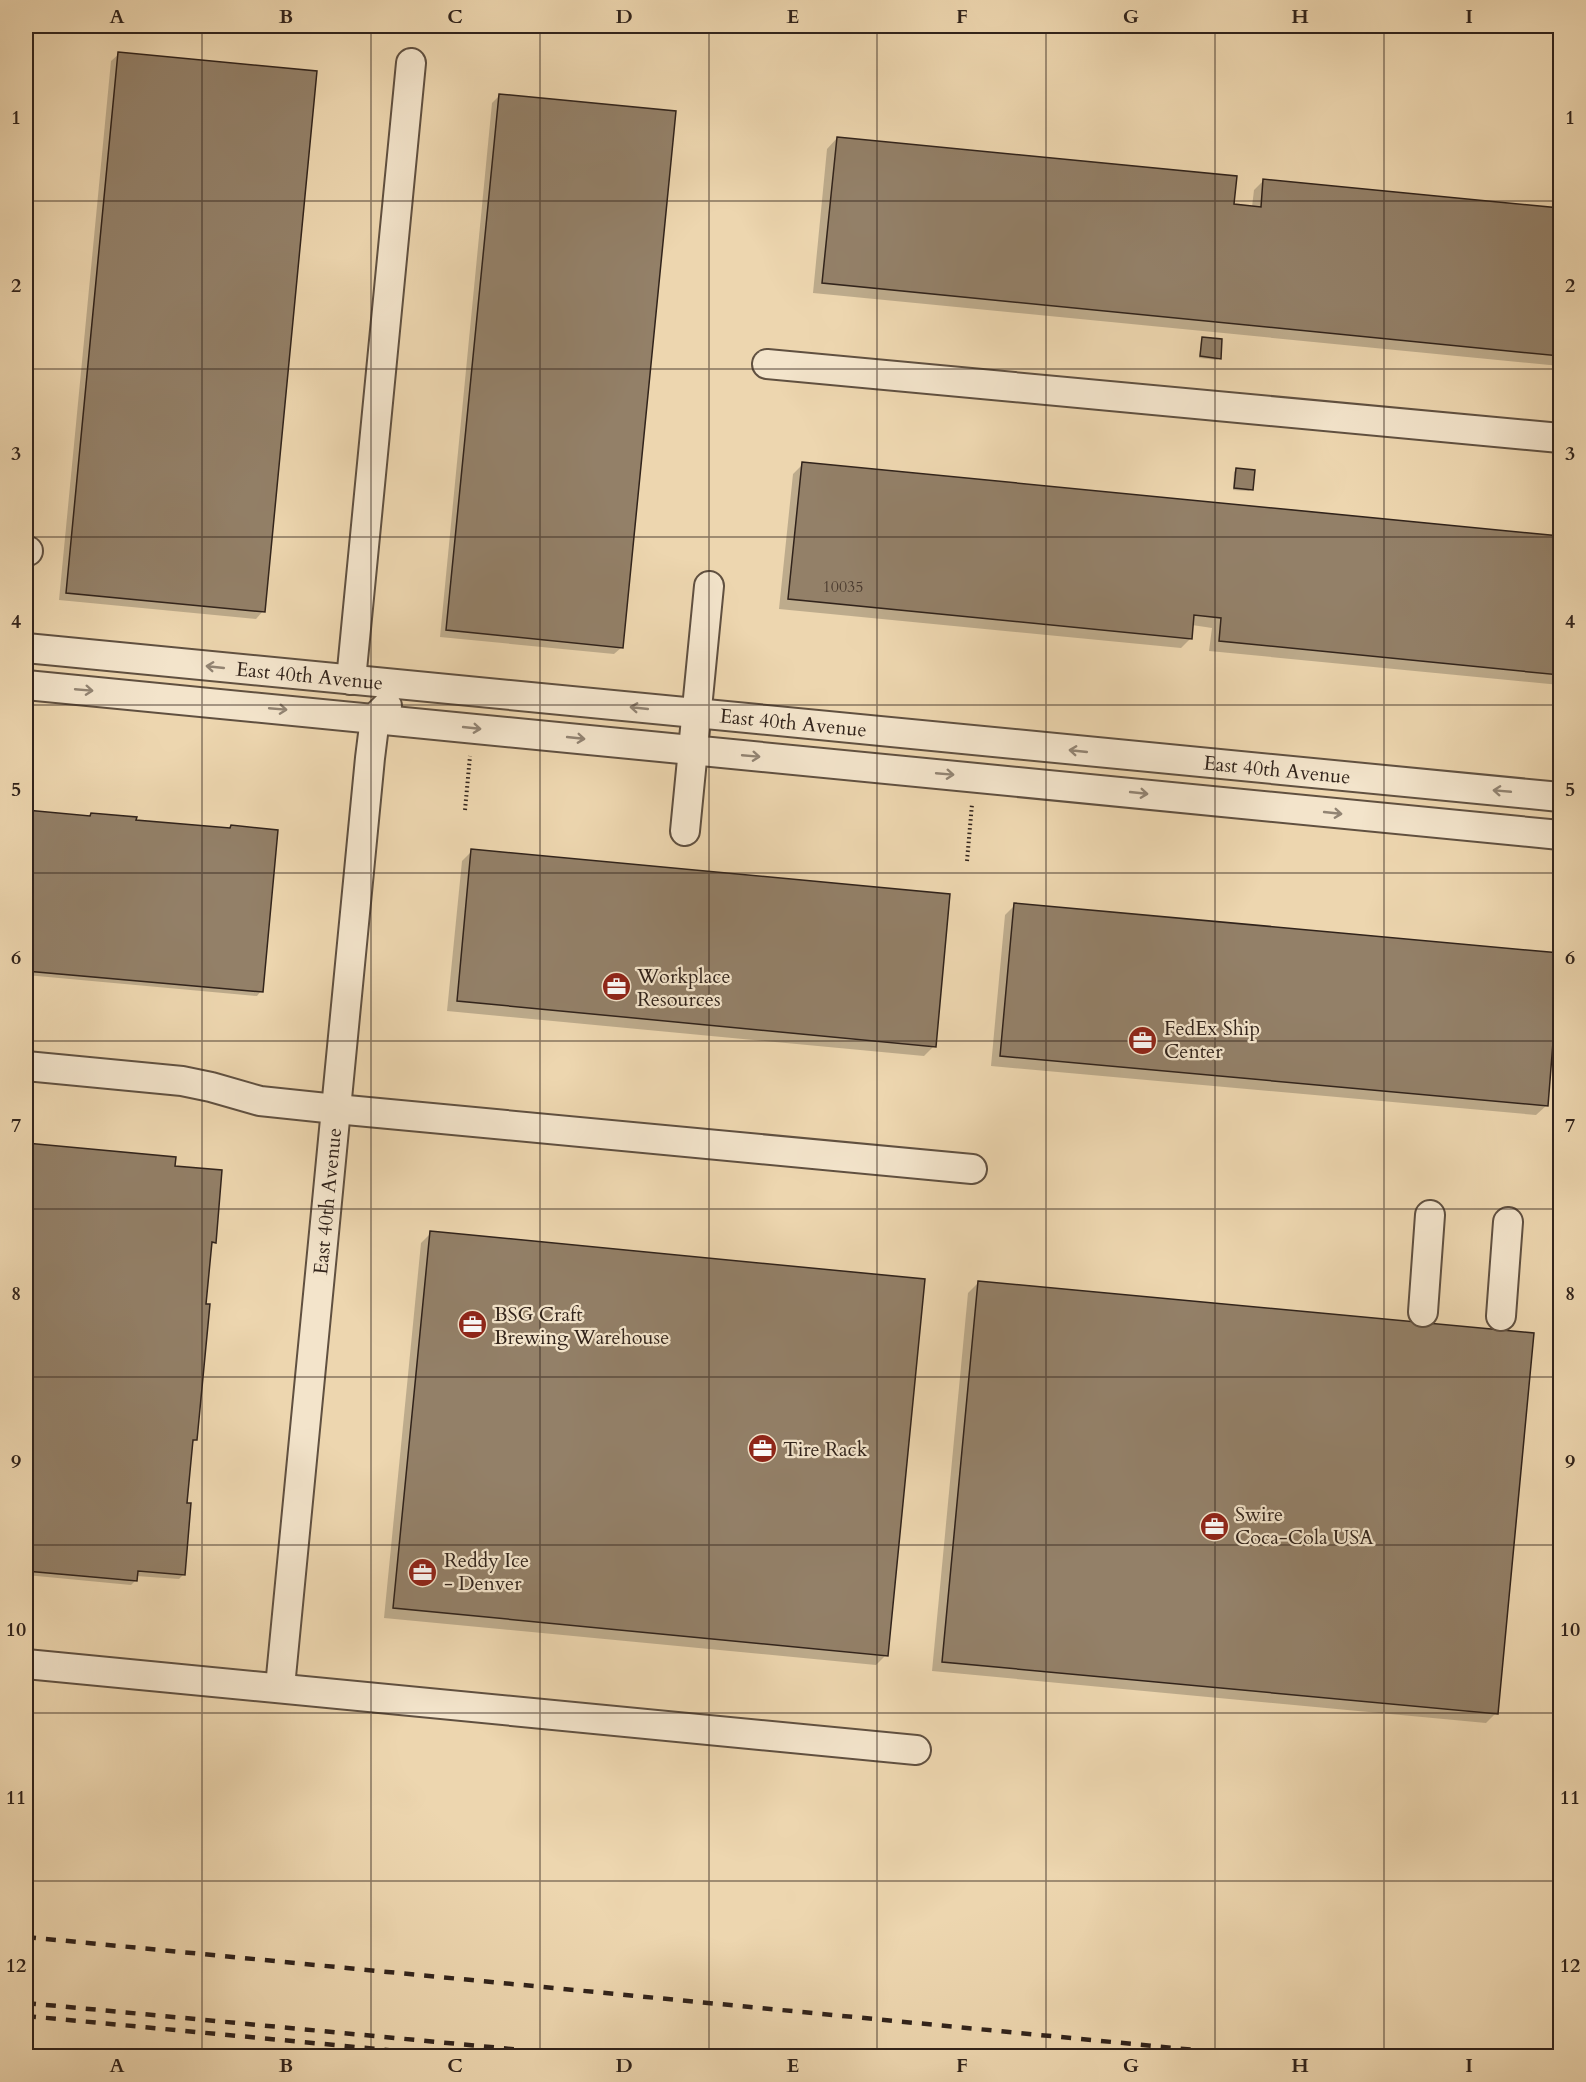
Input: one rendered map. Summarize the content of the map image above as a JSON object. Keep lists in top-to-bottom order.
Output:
{
  "streets": {
    "street": ["East 40th Avenue"]
  },
  "places": {
    "office": [
      "Workplace Resources",
      "FedEx Ship Center",
      "BSG Craft Brewing Warehouse",
      "Tire Rack",
      "Swire Coca-Cola USA",
      "Reddy Ice - Denver"
    ]
  },
  "house_numbers": ["10035"],
  "grid": {
    "columns": [
      "A",
      "B",
      "C",
      "D",
      "E",
      "F",
      "G",
      "H",
      "I"
    ],
    "rows": [
      "1",
      "2",
      "3",
      "4",
      "5",
      "6",
      "7",
      "8",
      "9",
      "10",
      "11",
      "12"
    ]
  }
}
